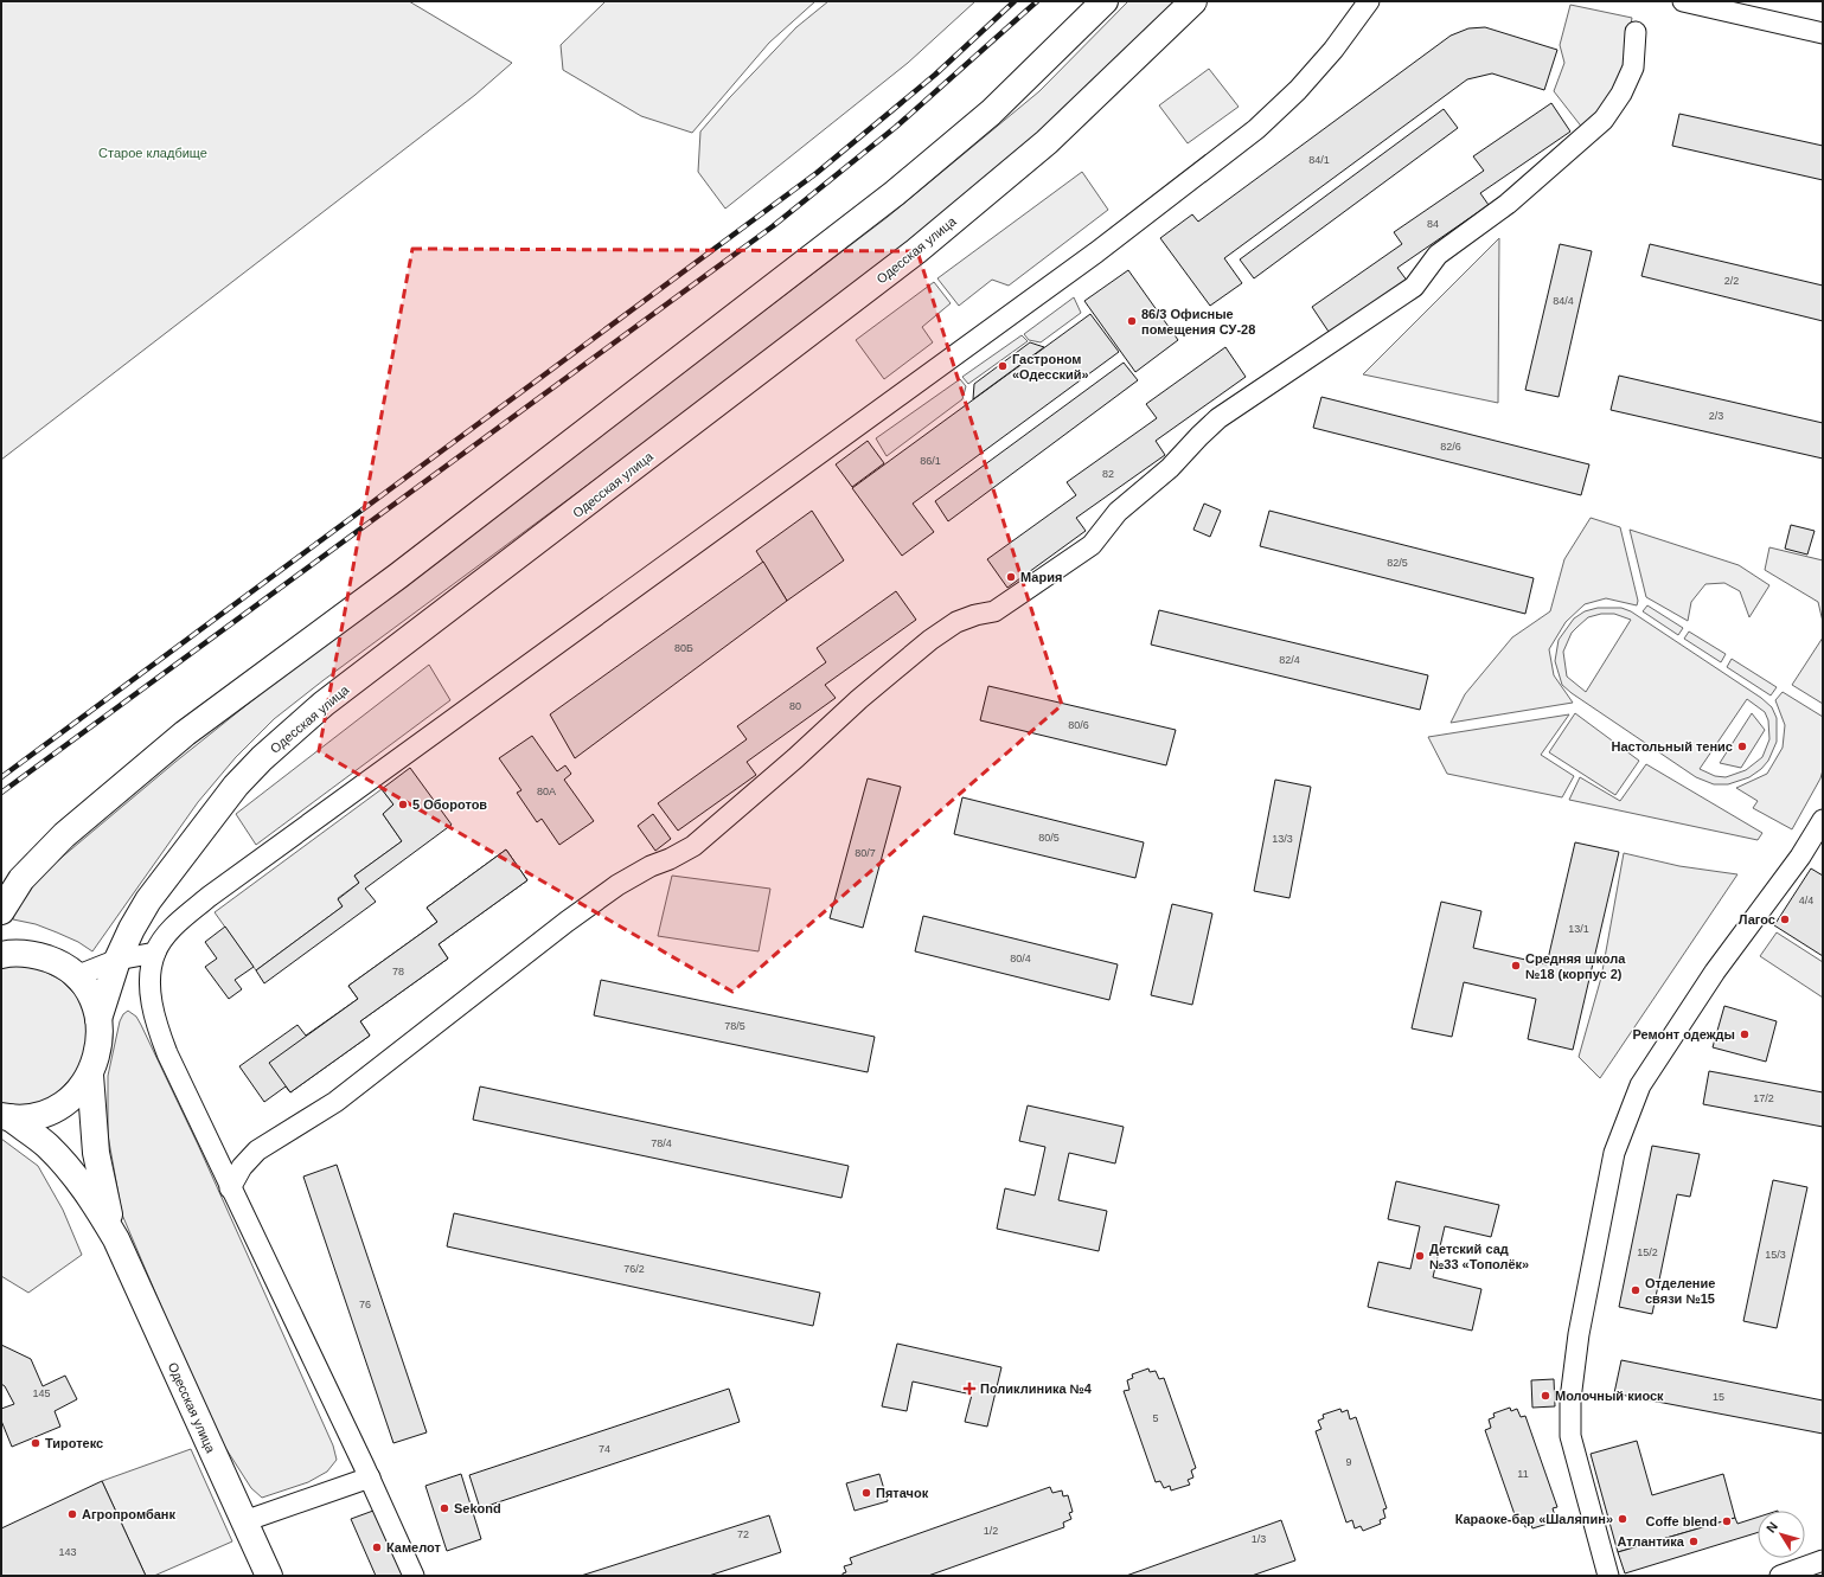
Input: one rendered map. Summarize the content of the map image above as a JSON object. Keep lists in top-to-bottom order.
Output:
{
  "streets": {
    "main road": ["Одесская улица"]
  },
  "parks": ["Старое кладбище"],
  "places": {
    "other": [
      "86/3 Офисные помещения СУ-28",
      "Гастроном «Одесский»",
      "Мария",
      "Настольный тенис",
      "5 Оборотов",
      "Лагос",
      "Средняя школа №18 (корпус 2)",
      "Ремонт одежды",
      "Детский сад №33 «Тополёк»",
      "Отделение связи №15",
      "Молочный киоск",
      "Тиротекс",
      "Пятачок",
      "Sekond",
      "Агропромбанк",
      "Караоке-бар «Шаляпин»",
      "Coffe blend",
      "Атлантика",
      "Камелот"
    ],
    "health": ["Поликлиника №4"]
  },
  "house_numbers": [
    "84/1",
    "84",
    "2/2",
    "84/4",
    "2/3",
    "82/6",
    "86/1",
    "82",
    "82/5",
    "80Б",
    "82/4",
    "80",
    "80/6",
    "80А",
    "80/5",
    "13/3",
    "80/7",
    "4/4",
    "13/1",
    "80/4",
    "78",
    "78/5",
    "17/2",
    "78/4",
    "15/2",
    "15/3",
    "76/2",
    "76",
    "145",
    "15",
    "5",
    "74",
    "9",
    "11",
    "1/2",
    "72",
    "1/3",
    "143"
  ],
  "north": "top left"
}
